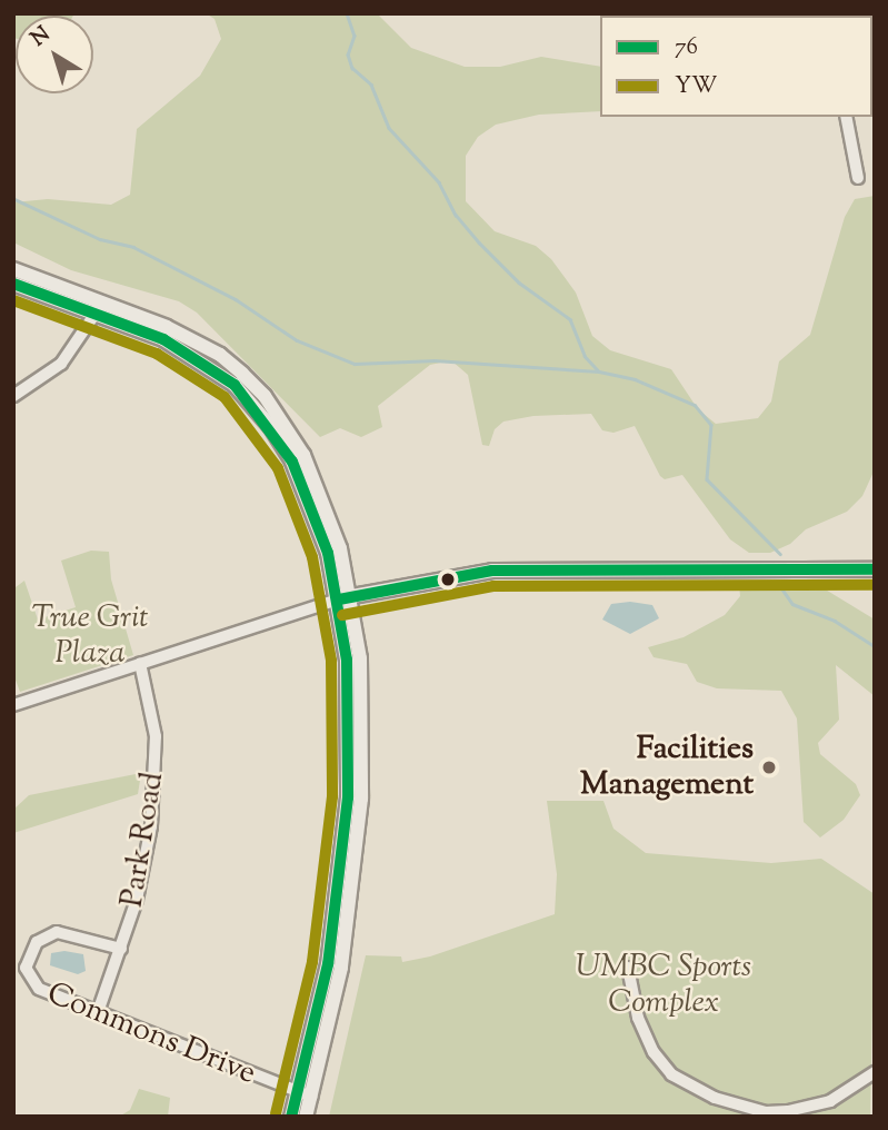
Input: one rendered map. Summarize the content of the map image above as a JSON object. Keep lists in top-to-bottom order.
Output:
{
  "streets": {
    "street": ["Park Road", "Commons Drive"]
  },
  "crossings": [
    ["Park Road", "Commons Drive"]
  ],
  "parks": ["True Grit Plaza", "UMBC Sports Complex"],
  "places": ["Facilities Management"],
  "lines": ["transit line 76", "transit line YW"],
  "legend": ["76", "YW"],
  "north": "top left"
}
